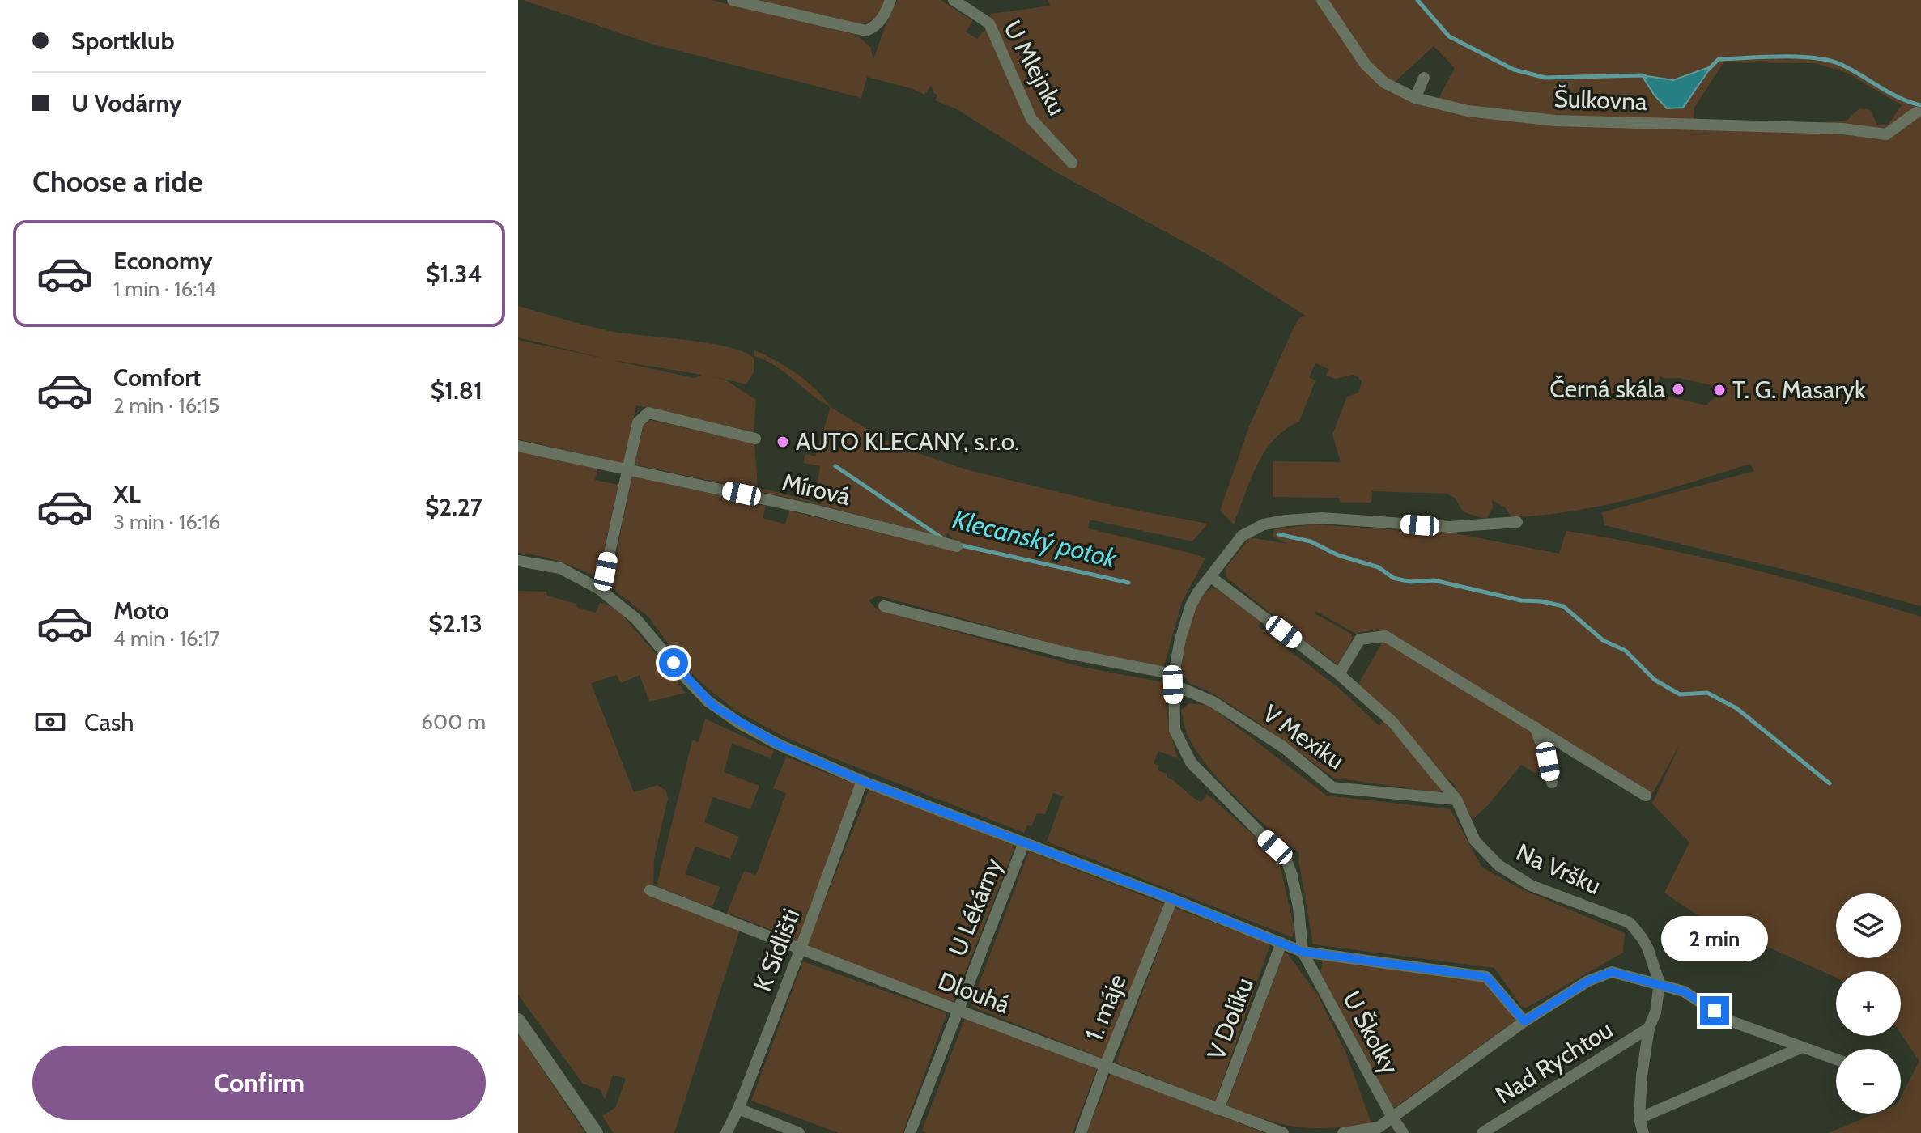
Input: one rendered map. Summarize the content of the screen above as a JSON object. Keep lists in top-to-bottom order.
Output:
{
  "streets": {
    "street": [
      "U Mlejnku",
      "Šulkovna",
      "Mírová",
      "V Mexiku",
      "Na Vršku",
      "U Lékárny",
      "K Sídlišti",
      "Dlouhá",
      "1. máje",
      "V Dolíku",
      "U Školky",
      "Nad Rychtou"
    ]
  },
  "crossings": [
    ["V Mexiku", "Na Vršku"],
    ["V Mexiku", "U Školky"],
    ["Na Vršku", "U Školky"],
    ["Na Vršku", "Nad Rychtou"],
    ["U Lékárny", "Dlouhá"],
    ["K Sídlišti", "Dlouhá"],
    ["Dlouhá", "1. máje"],
    ["Dlouhá", "V Dolíku"]
  ],
  "water": ["Klecanský potok"],
  "places": ["Černá skála", "T. G. Masaryk", "AUTO KLECANY, s.r.o."],
  "page": {
    "banner": ["Sportklub", "U Vodárny"],
    "heading": "Choose a ride",
    "list": [
      {
        "name": "Economy",
        "note": "1 min · 16:14",
        "value": "$1.34"
      },
      {
        "name": "Comfort",
        "note": "2 min · 16:15",
        "value": "$1.81"
      },
      {
        "name": "XL",
        "note": "3 min · 16:16",
        "value": "$2.27"
      },
      {
        "name": "Moto",
        "note": "4 min · 16:17",
        "value": "$2.13"
      }
    ],
    "pay": ["Cash", "600 m"],
    "map_buttons": ["+", "−"],
    "bubble": "2 min",
    "buttons": "Confirm"
  }
}
